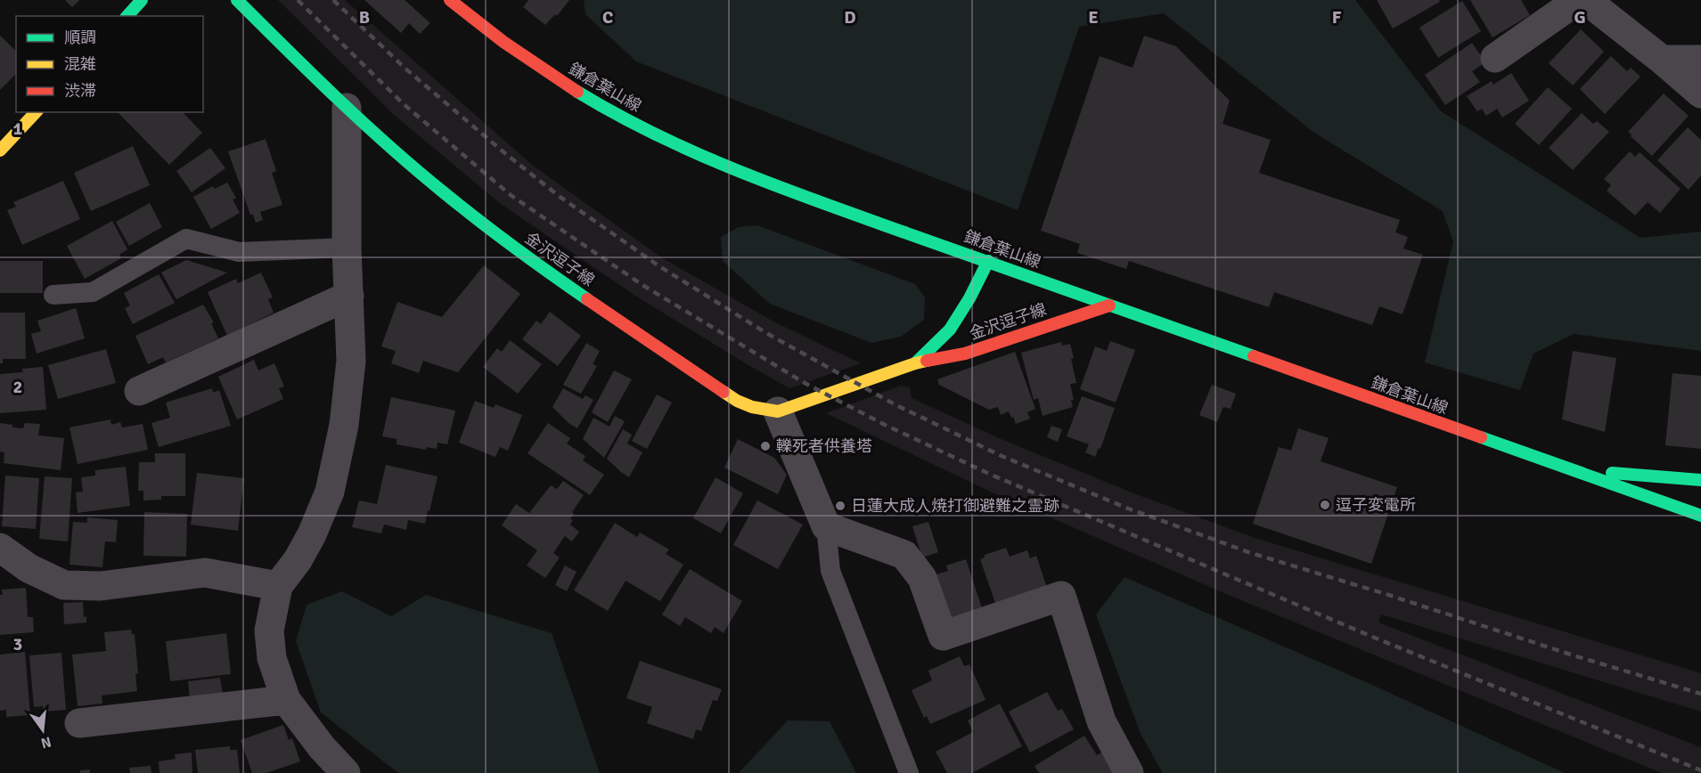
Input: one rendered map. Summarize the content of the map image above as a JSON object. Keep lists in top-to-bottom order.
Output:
{
  "streets": {
    "main road": ["鎌倉葉山線", "金沢逗子線"]
  },
  "crossings": [
    ["鎌倉葉山線", "金沢逗子線"]
  ],
  "places": ["轢死者供養塔", "逗子変電所", "日蓮大成人焼打御避難之霊跡"],
  "legend": ["順調", "混雑", "渋滞"],
  "north": "bottom",
  "grid": {
    "columns": [
      "B",
      "C",
      "D",
      "E",
      "F",
      "G"
    ],
    "rows": ["1", "2", "3"]
  }
}
